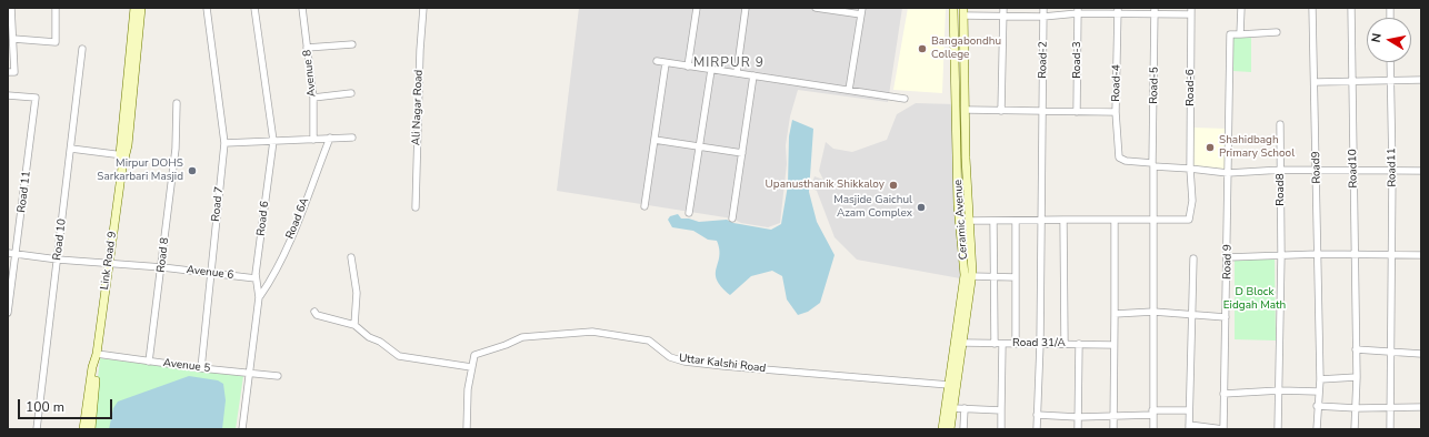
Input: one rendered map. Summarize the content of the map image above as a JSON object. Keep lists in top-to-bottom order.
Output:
{
  "streets": {
    "main road": ["Ceramic Avenue", "Link Road 9"],
    "street": [
      "Road-2",
      "Road-3",
      "Avenue 8",
      "Road-4",
      "Road-5",
      "Road-6",
      "Ali Nagar Road",
      "Road9",
      "Road11",
      "Road10",
      "Road8",
      "Road 11",
      "Road 7",
      "Road 6",
      "Road 6A",
      "Road 10",
      "Road 8",
      "Road 9",
      "Avenue 6",
      "Road 31/A",
      "Uttar Kalshi Road",
      "Avenue 5"
    ]
  },
  "crossings": [
    ["Road-2", "Road 31/A"],
    ["Road-4", "Road-5"],
    ["Road-5", "Road-6"],
    ["Road 11", "Avenue 6"],
    ["Road 7", "Avenue 6"],
    ["Road 7", "Avenue 5"],
    ["Road 6", "Road 6A"],
    ["Road 6", "Avenue 6"],
    ["Road 6", "Avenue 5"],
    ["Ceramic Avenue", "Road 31/A"],
    ["Ceramic Avenue", "Uttar Kalshi Road"],
    ["Road 10", "Avenue 6"],
    ["Road 8", "Avenue 6"],
    ["Road 8", "Avenue 5"],
    ["Link Road 9", "Avenue 6"],
    ["Link Road 9", "Avenue 5"]
  ],
  "districts": ["MIRPUR 9"],
  "parks": ["D Block Eidgah Math"],
  "places": [
    "Bangabondhu College",
    "Shahidbagh Primary School",
    "Mirpur DOHS Sarkarbari Masjid",
    "Upanusthanik Shikkaloy",
    "Masjide Gaichul Azam Complex"
  ],
  "scale_bar": "100 m",
  "north": "left"
}
